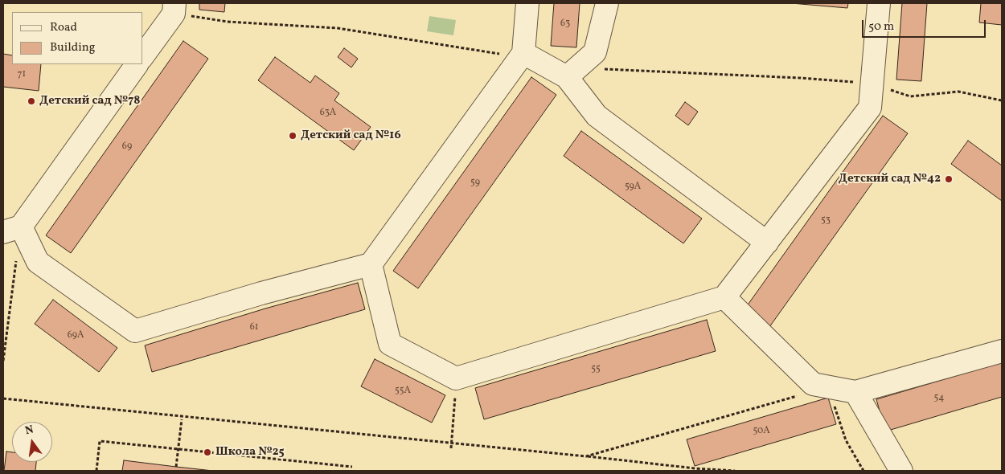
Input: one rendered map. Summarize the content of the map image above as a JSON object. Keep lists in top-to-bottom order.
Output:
{
  "places": [
    "Детский сад №78",
    "Детский сад №16",
    "Детский сад №42",
    "Школа №25"
  ],
  "house_numbers": [
    "63",
    "71",
    "63А",
    "69",
    "59",
    "59А",
    "53",
    "61",
    "69А",
    "55",
    "55А",
    "54",
    "50А"
  ],
  "legend": ["Road", "Building"],
  "scale_bar": "50 m",
  "north": "top"
}
